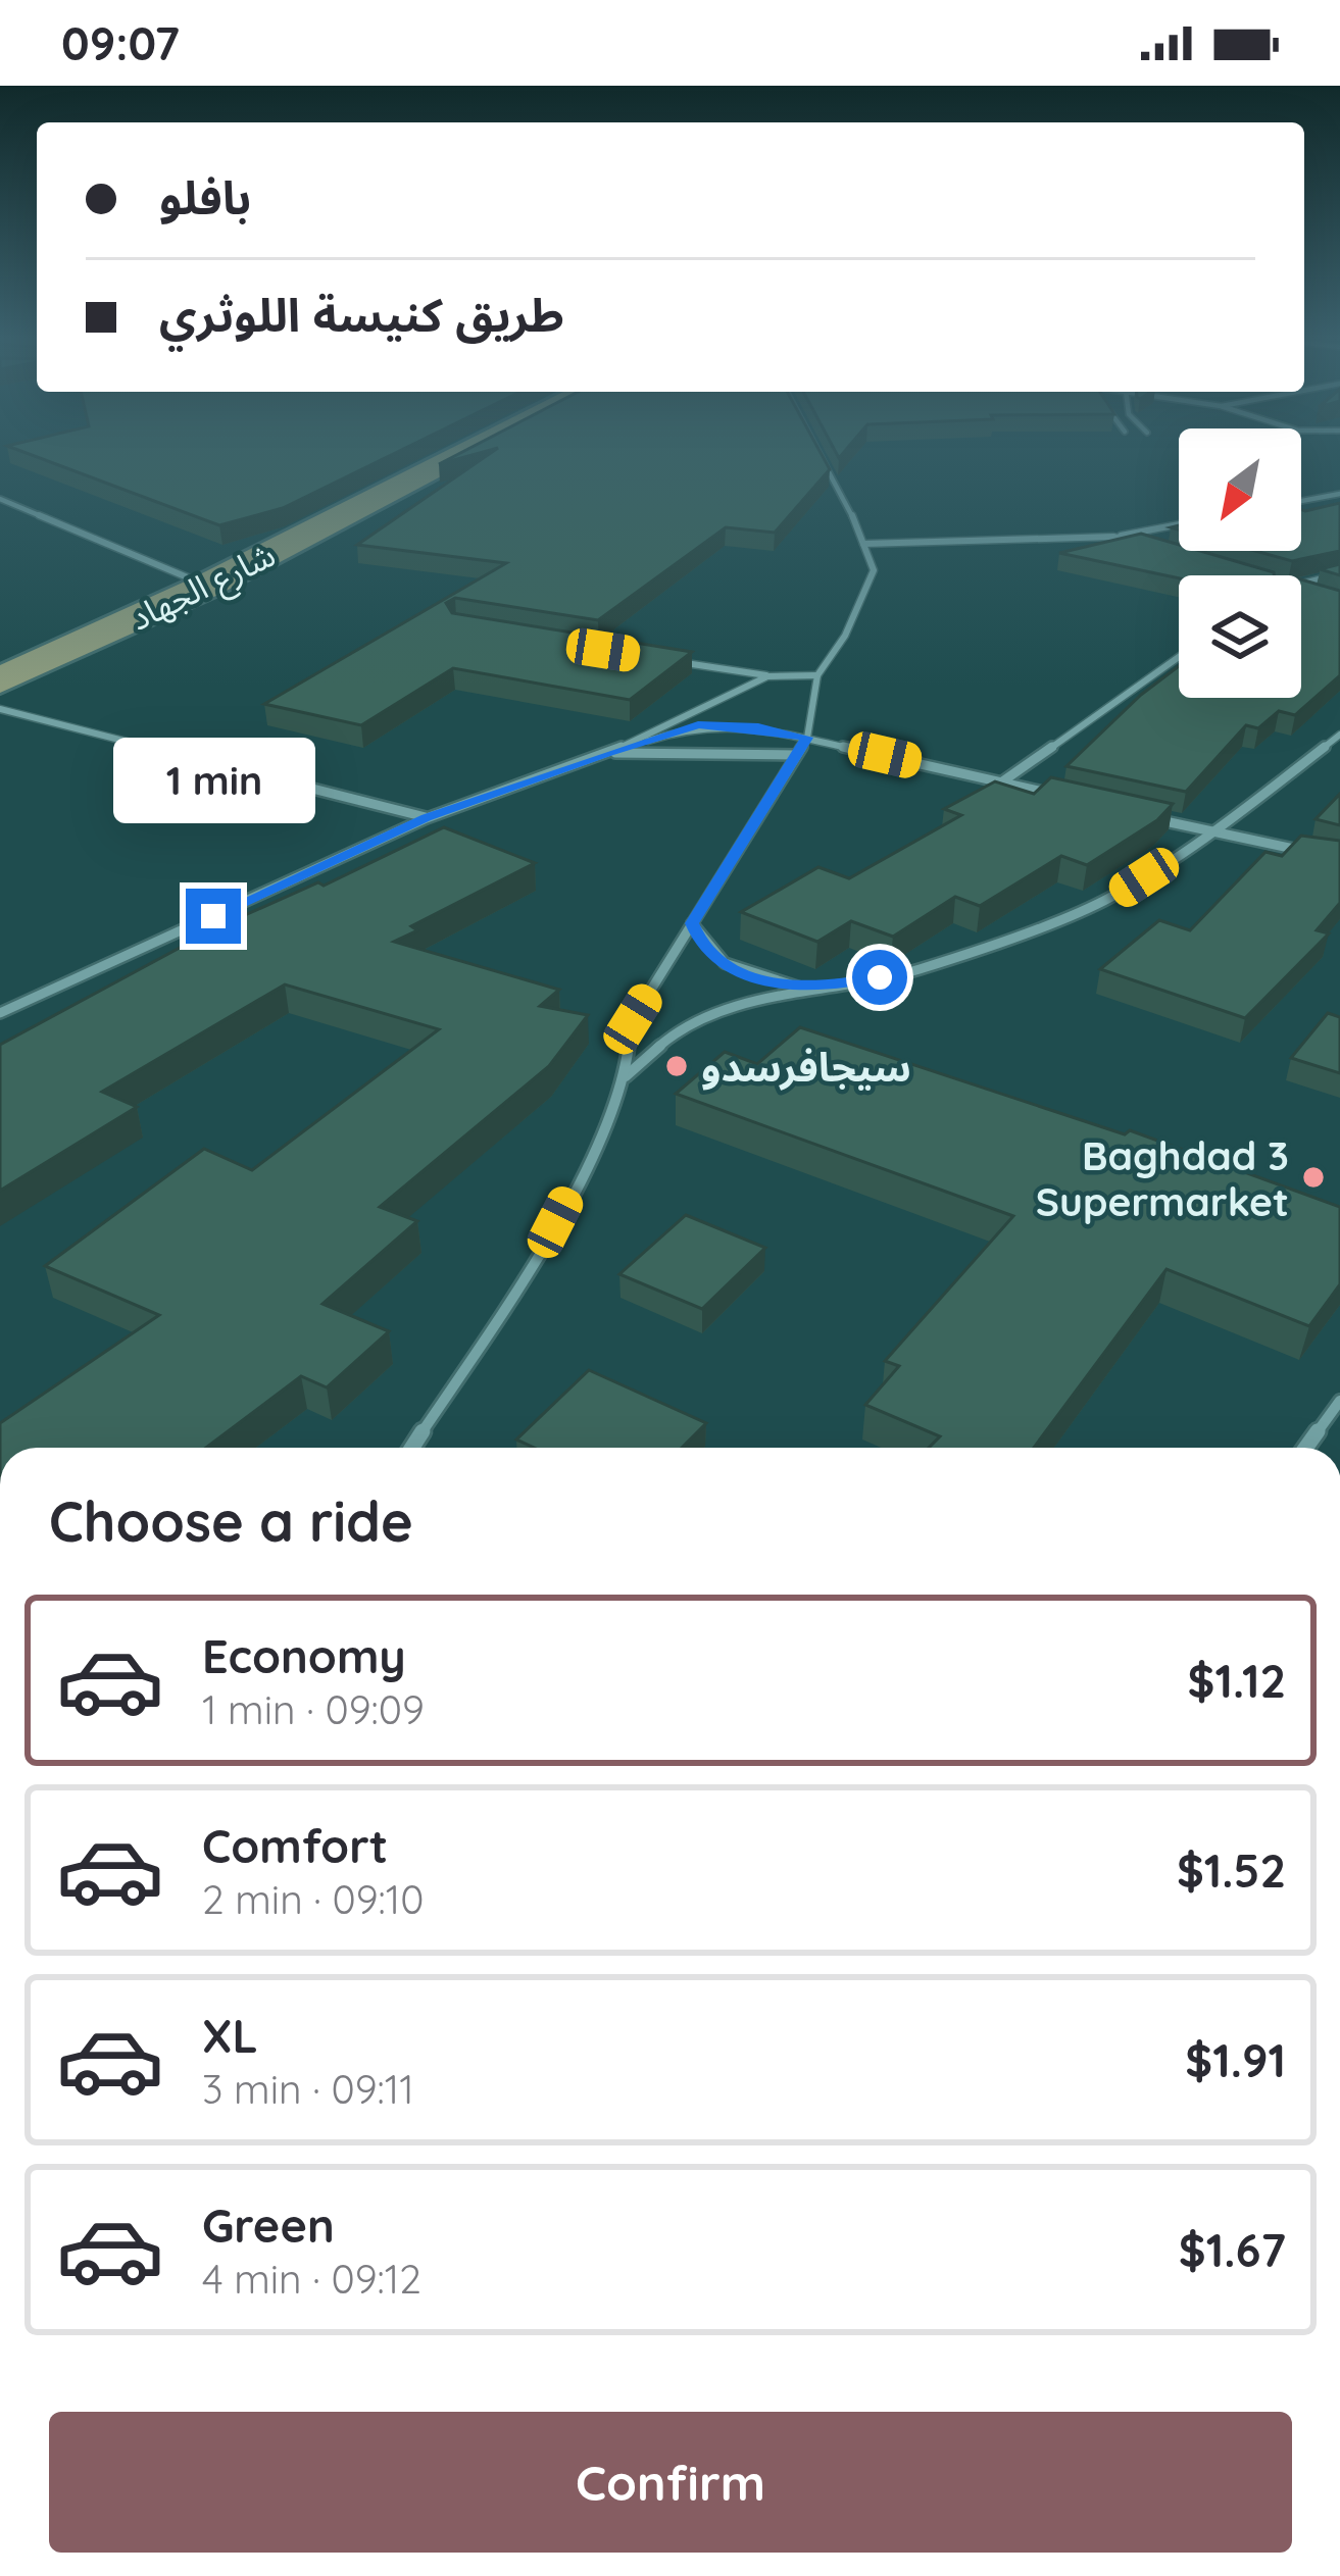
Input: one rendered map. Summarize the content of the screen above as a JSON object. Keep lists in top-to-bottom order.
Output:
{
  "streets": {
    "street": ["شارع الجهاد"]
  },
  "places": ["سيجافرسدو", "Baghdad 3 Supermarket"],
  "north": "bottom left",
  "page": {
    "status": "09:07",
    "banner": ["بافلو", "طريق كنيسة اللوثري"],
    "bubble": "1 min",
    "heading": "Choose a ride",
    "list": [
      {
        "name": "Economy",
        "note": "1 min · 09:09",
        "value": "$1.12"
      },
      {
        "name": "Comfort",
        "note": "2 min · 09:10",
        "value": "$1.52"
      },
      {
        "name": "XL",
        "note": "3 min · 09:11",
        "value": "$1.91"
      },
      {
        "name": "Green",
        "note": "4 min · 09:12",
        "value": "$1.67"
      }
    ],
    "buttons": "Confirm"
  }
}
